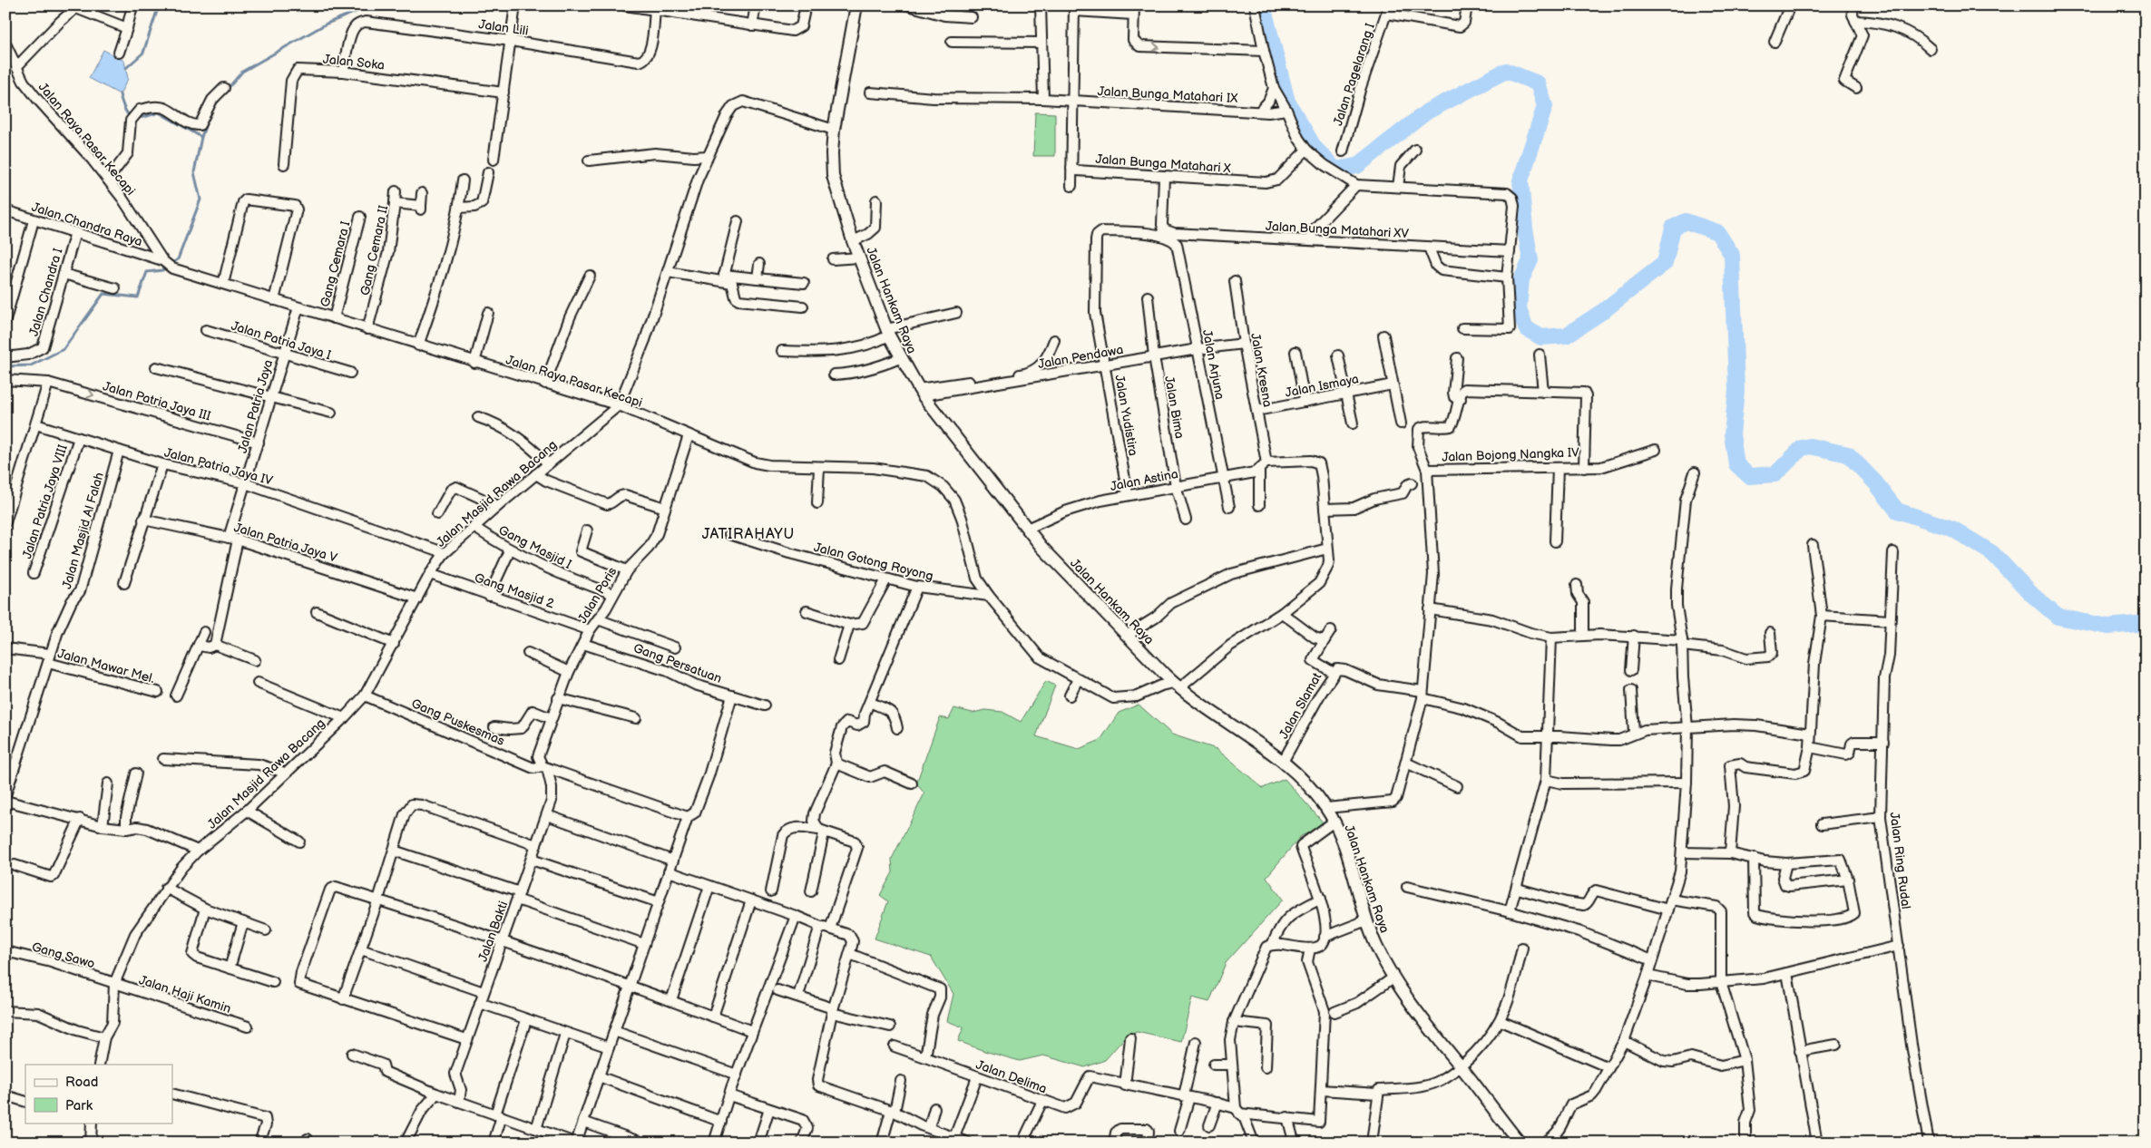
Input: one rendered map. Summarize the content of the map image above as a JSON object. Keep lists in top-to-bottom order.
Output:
{
  "streets": {
    "main road": ["Jalan Hankam Raya"],
    "street": [
      "Jalan Lili",
      "Jalan Soka",
      "Jalan Pagelarang I",
      "Jalan Bunga Matahari IX",
      "Jalan Raya Pasar Kecapi",
      "Jalan Bunga Matahari X",
      "Jalan Chandra Raya",
      "Jalan Bunga Matahari XV",
      "Gang Cemara II",
      "Gang Cemara I",
      "Jalan Chandra I",
      "Jalan Patria Jaya I",
      "Jalan Pendawa",
      "Jalan Arjuna",
      "Jalan Kresna",
      "Jalan Ismaya",
      "Jalan Patria Jaya III",
      "Jalan Patria Jaya",
      "Jalan Bima",
      "Jalan Yudistira",
      "Jalan Bojong Nangka IV",
      "Jalan Patria Jaya IV",
      "Jalan Astina",
      "Jalan Masjid Rawa Bacang",
      "Jalan Patria Jaya VIII",
      "Jalan Masjid Al Falah",
      "Jalan Patria Jaya V",
      "Gang Masjid I",
      "Jalan Gotong Royong",
      "Gang Masjid 2",
      "Jalan Poris",
      "Gang Persatuan",
      "Jalan Mawar Mel.",
      "Jalan Slamat",
      "Gang Puskesmas",
      "Jalan Ring Rudal",
      "Jalan Bakti",
      "Gang Sawo",
      "Jalan Haji Kamin",
      "Jalan Delima"
    ]
  },
  "crossings": [
    ["Jalan Lili", "Jalan Soka"],
    ["Jalan Raya Pasar Kecapi", "Jalan Chandra Raya"],
    ["Jalan Raya Pasar Kecapi", "Gang Cemara II"],
    ["Jalan Raya Pasar Kecapi", "Gang Cemara I"],
    ["Jalan Raya Pasar Kecapi", "Jalan Hankam Raya"],
    ["Jalan Raya Pasar Kecapi", "Jalan Kresna"],
    ["Jalan Raya Pasar Kecapi", "Jalan Patria Jaya"],
    ["Jalan Raya Pasar Kecapi", "Jalan Astina"],
    ["Jalan Raya Pasar Kecapi", "Jalan Masjid Rawa Bacang"],
    ["Jalan Raya Pasar Kecapi", "Jalan Gotong Royong"],
    ["Jalan Raya Pasar Kecapi", "Jalan Poris"],
    ["Jalan Chandra Raya", "Jalan Chandra I"],
    ["Jalan Bunga Matahari XV", "Jalan Arjuna"],
    ["Jalan Bunga Matahari XV", "Jalan Yudistira"],
    ["Jalan Hankam Raya", "Jalan Pendawa"],
    ["Jalan Hankam Raya", "Jalan Bojong Nangka IV"],
    ["Jalan Hankam Raya", "Jalan Astina"],
    ["Jalan Hankam Raya", "Jalan Masjid Rawa Bacang"],
    ["Jalan Hankam Raya", "Jalan Slamat"],
    ["Jalan Patria Jaya I", "Jalan Patria Jaya"],
    ["Jalan Pendawa", "Jalan Arjuna"],
    ["Jalan Pendawa", "Jalan Kresna"],
    ["Jalan Pendawa", "Jalan Bima"],
    ["Jalan Pendawa", "Jalan Yudistira"],
    ["Jalan Arjuna", "Jalan Astina"],
    ["Jalan Kresna", "Jalan Ismaya"],
    ["Jalan Kresna", "Jalan Astina"],
    ["Jalan Patria Jaya III", "Jalan Patria Jaya"],
    ["Jalan Patria Jaya", "Jalan Patria Jaya IV"],
    ["Jalan Patria Jaya", "Jalan Patria Jaya V"],
    ["Jalan Bima", "Jalan Astina"],
    ["Jalan Yudistira", "Jalan Astina"],
    ["Jalan Bojong Nangka IV", "Jalan Slamat"],
    ["Jalan Patria Jaya IV", "Jalan Masjid Rawa Bacang"],
    ["Jalan Patria Jaya IV", "Jalan Patria Jaya VIII"],
    ["Jalan Patria Jaya IV", "Jalan Masjid Al Falah"],
    ["Jalan Masjid Rawa Bacang", "Jalan Patria Jaya V"],
    ["Jalan Masjid Rawa Bacang", "Gang Masjid I"],
    ["Jalan Masjid Rawa Bacang", "Gang Masjid 2"],
    ["Jalan Masjid Rawa Bacang", "Gang Puskesmas"],
    ["Jalan Masjid Rawa Bacang", "Gang Sawo"],
    ["Jalan Masjid Rawa Bacang", "Jalan Haji Kamin"],
    ["Jalan Masjid Al Falah", "Jalan Mawar Mel."],
    ["Gang Masjid I", "Jalan Poris"],
    ["Gang Masjid 2", "Jalan Poris"],
    ["Jalan Poris", "Gang Persatuan"],
    ["Jalan Poris", "Gang Puskesmas"],
    ["Jalan Poris", "Jalan Bakti"],
    ["Gang Puskesmas", "Jalan Bakti"],
    ["Gang Sawo", "Jalan Haji Kamin"]
  ],
  "districts": ["JATIRAHAYU"],
  "legend": ["Road", "Park"]
}
